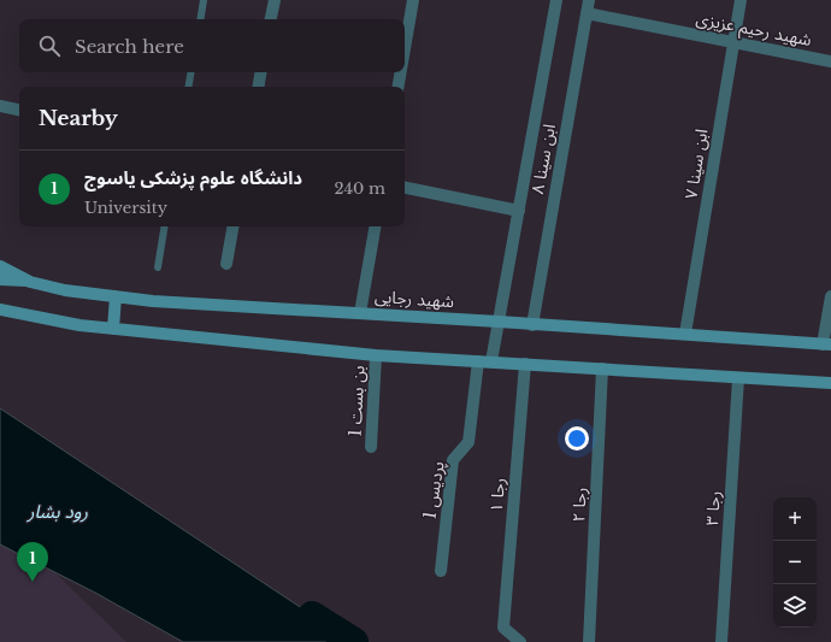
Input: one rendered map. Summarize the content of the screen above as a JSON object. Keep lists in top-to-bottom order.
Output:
{
  "streets": {
    "main road": ["شهید رجایی"],
    "street": [
      "شهید رحیم عزیزی",
      "ابن سینا ۸",
      "ابن سینا ۷",
      "بن بست 1",
      "پردیس 1",
      "رجا ۱",
      "رجا ۲",
      "رجا ۳"
    ]
  },
  "crossings": [
    ["شهید رحیم عزیزی", "ابن سینا ۸"],
    ["شهید رحیم عزیزی", "ابن سینا ۷"],
    ["ابن سینا ۸", "شهید رجایی"],
    ["ابن سینا ۷", "شهید رجایی"]
  ],
  "water": ["رود بشار"],
  "page": {
    "search": "Search here",
    "heading": "Nearby",
    "list": [
      {
        "mark": "1",
        "name": "دانشگاه علوم پزشکی یاسوج",
        "note": "University",
        "value": "240 m"
      }
    ],
    "map_buttons": ["+", "−"],
    "pins": "1"
  }
}
